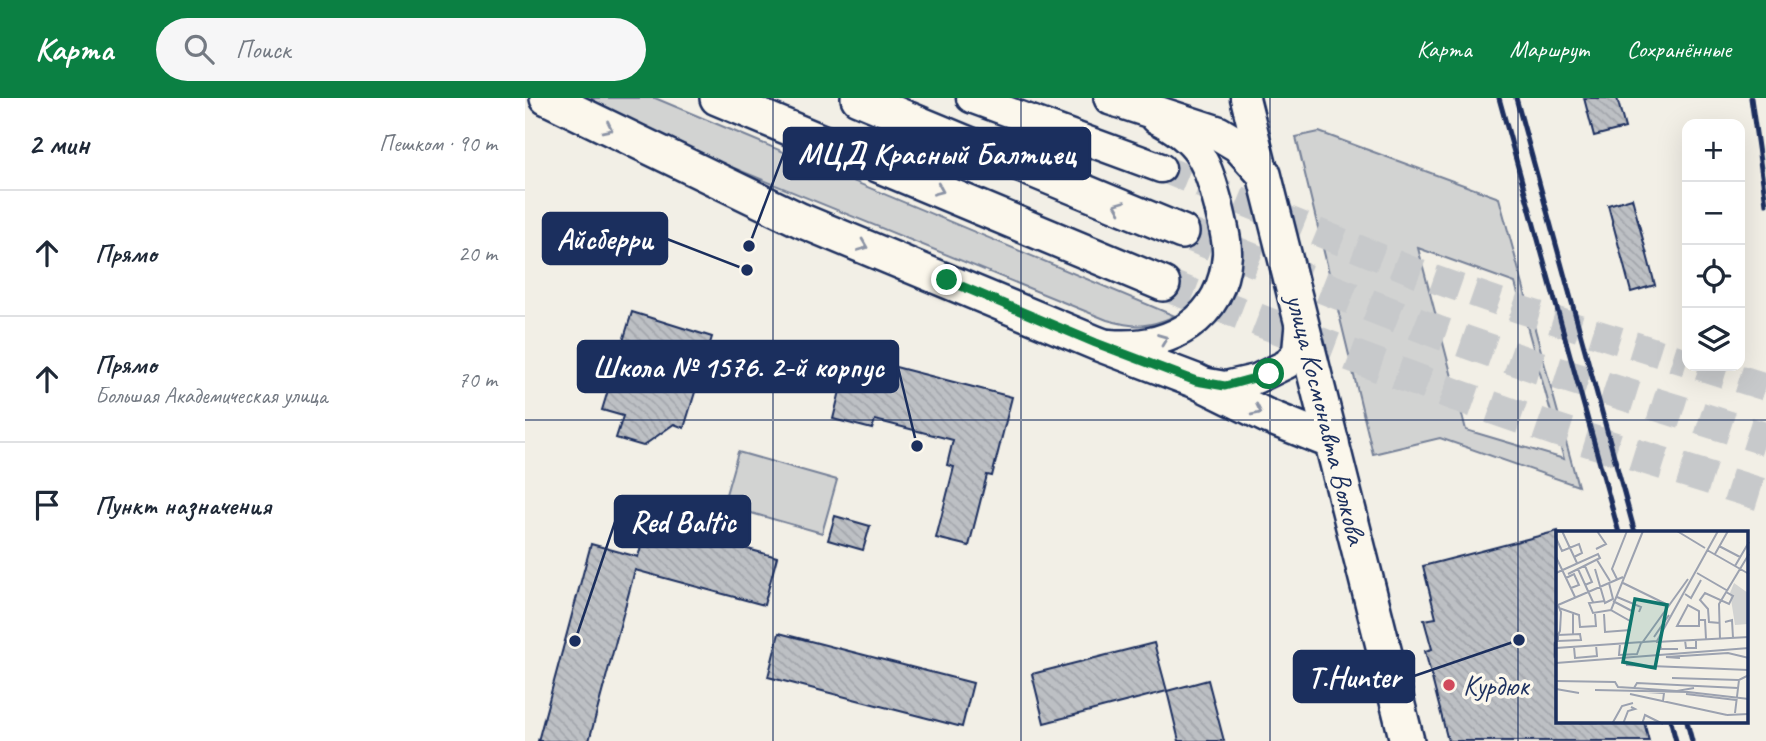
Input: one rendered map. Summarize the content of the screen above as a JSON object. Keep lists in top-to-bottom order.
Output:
{
  "streets": {
    "main road": ["улица Космонавта Волкова"]
  },
  "places": [
    "МЦД Красный Балтиец",
    "Айсберри",
    "Школа № 1576. 2-й корпус",
    "T.Hunter",
    "Red Baltic",
    "Курдюк"
  ],
  "page": {
    "header": "Карта",
    "search": "Поиск",
    "nav": ["Карта", "Маршрут", "Сохранённые"],
    "heading": ["2 мин", "Пешком · 90 m"],
    "map_buttons": ["+", "−"],
    "list": [
      ["Прямо", "20 m"],
      ["Прямо", "Большая Академическая улица", "70 m"],
      "Пункт назначения"
    ]
  }
}
